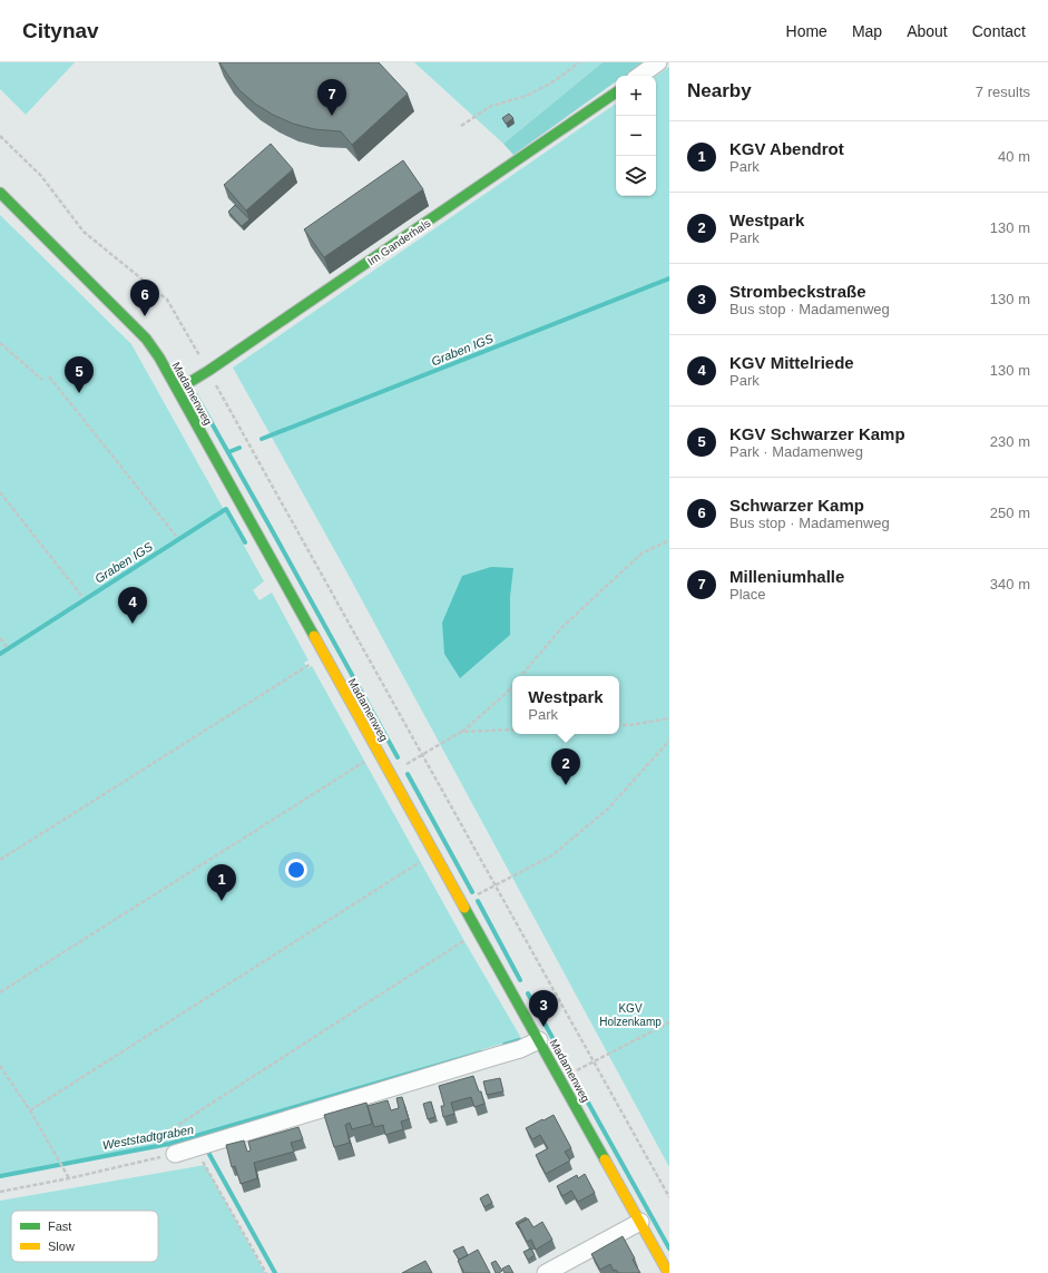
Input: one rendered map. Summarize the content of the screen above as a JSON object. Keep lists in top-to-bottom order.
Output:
{
  "streets": {
    "street": ["Im Ganderhals", "Madamenweg"]
  },
  "crossings": [
    ["Im Ganderhals", "Madamenweg"]
  ],
  "water": ["Graben IGS", "Weststadtgraben"],
  "parks": ["KGV Holzenkamp"],
  "legend": ["Fast", "Slow"],
  "page": {
    "header": "Citynav",
    "nav": [
      "Home",
      "Map",
      "About",
      "Contact"
    ],
    "heading": ["Nearby", "7 results"],
    "map_buttons": ["+", "−"],
    "pins": [
      "7",
      "6",
      "5",
      "4",
      "2",
      "1",
      "3"
    ],
    "list": [
      {
        "mark": "1",
        "name": "KGV Abendrot",
        "note": "Park",
        "value": "40 m"
      },
      {
        "mark": "2",
        "name": "Westpark",
        "note": "Park",
        "value": "130 m"
      },
      {
        "mark": "3",
        "name": "Strombeckstraße",
        "note": "Bus stop · Madamenweg",
        "value": "130 m"
      },
      {
        "mark": "4",
        "name": "KGV Mittelriede",
        "note": "Park",
        "value": "130 m"
      },
      {
        "mark": "5",
        "name": "KGV Schwarzer Kamp",
        "note": "Park · Madamenweg",
        "value": "230 m"
      },
      {
        "mark": "6",
        "name": "Schwarzer Kamp",
        "note": "Bus stop · Madamenweg",
        "value": "250 m"
      },
      {
        "mark": "7",
        "name": "Milleniumhalle",
        "note": "Place",
        "value": "340 m"
      }
    ],
    "popup": ["Westpark", "Park"]
  }
}
